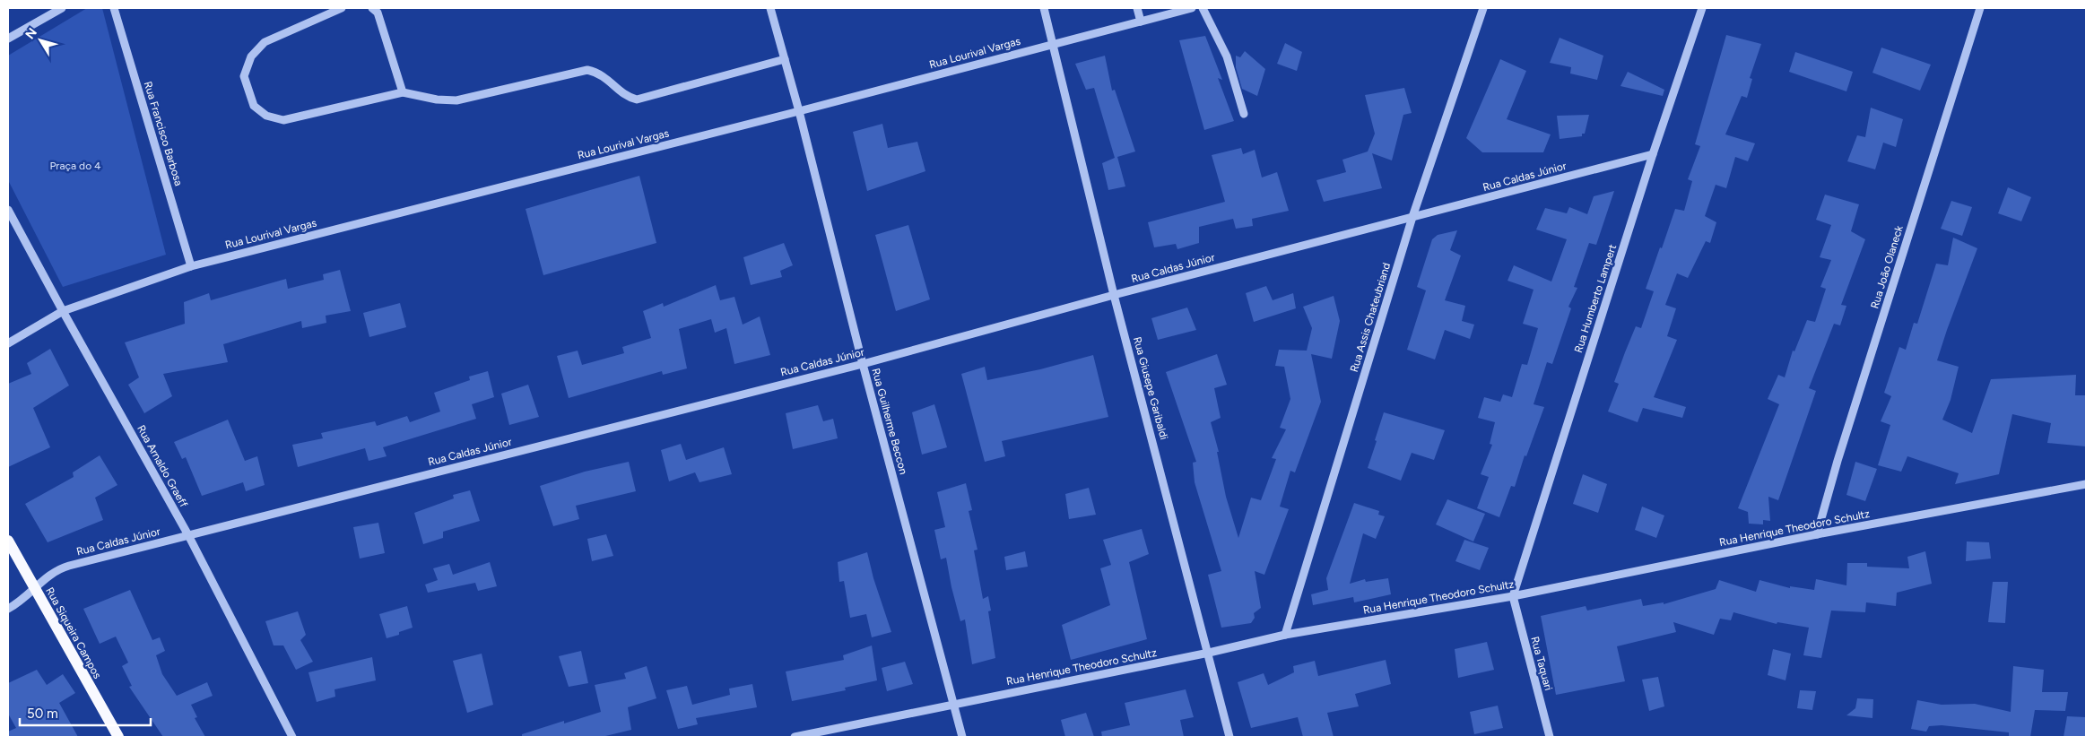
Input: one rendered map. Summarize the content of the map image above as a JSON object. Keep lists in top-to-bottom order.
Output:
{
  "streets": {
    "main road": ["Rua Siqueira Campos"],
    "street": [
      "Rua Lourival Vargas",
      "Rua Francisco Barbosa",
      "Rua Caldas Júnior",
      "Rua João Olaneck",
      "Rua Humberto Lampert",
      "Rua Assis Chateubriand",
      "Rua Giusepe Garibaldi",
      "Rua Guilherme Beccon",
      "Rua Arnaldo Graeff",
      "Rua Henrique Theodoro Schultz",
      "Rua Taquari"
    ]
  },
  "crossings": [
    ["Rua Lourival Vargas", "Rua Francisco Barbosa"],
    ["Rua Lourival Vargas", "Rua Giusepe Garibaldi"],
    ["Rua Lourival Vargas", "Rua Guilherme Beccon"],
    ["Rua Lourival Vargas", "Rua Arnaldo Graeff"],
    ["Rua Caldas Júnior", "Rua Humberto Lampert"],
    ["Rua Caldas Júnior", "Rua Assis Chateubriand"],
    ["Rua Caldas Júnior", "Rua Giusepe Garibaldi"],
    ["Rua Caldas Júnior", "Rua Guilherme Beccon"],
    ["Rua Caldas Júnior", "Rua Arnaldo Graeff"],
    ["Rua Caldas Júnior", "Rua Siqueira Campos"],
    ["Rua João Olaneck", "Rua Henrique Theodoro Schultz"],
    ["Rua Humberto Lampert", "Rua Henrique Theodoro Schultz"],
    ["Rua Humberto Lampert", "Rua Taquari"],
    ["Rua Assis Chateubriand", "Rua Henrique Theodoro Schultz"],
    ["Rua Giusepe Garibaldi", "Rua Henrique Theodoro Schultz"],
    ["Rua Guilherme Beccon", "Rua Henrique Theodoro Schultz"],
    ["Rua Henrique Theodoro Schultz", "Rua Taquari"]
  ],
  "parks": ["Praça do 4"],
  "scale_bar": "50 m",
  "north": "top left"
}
